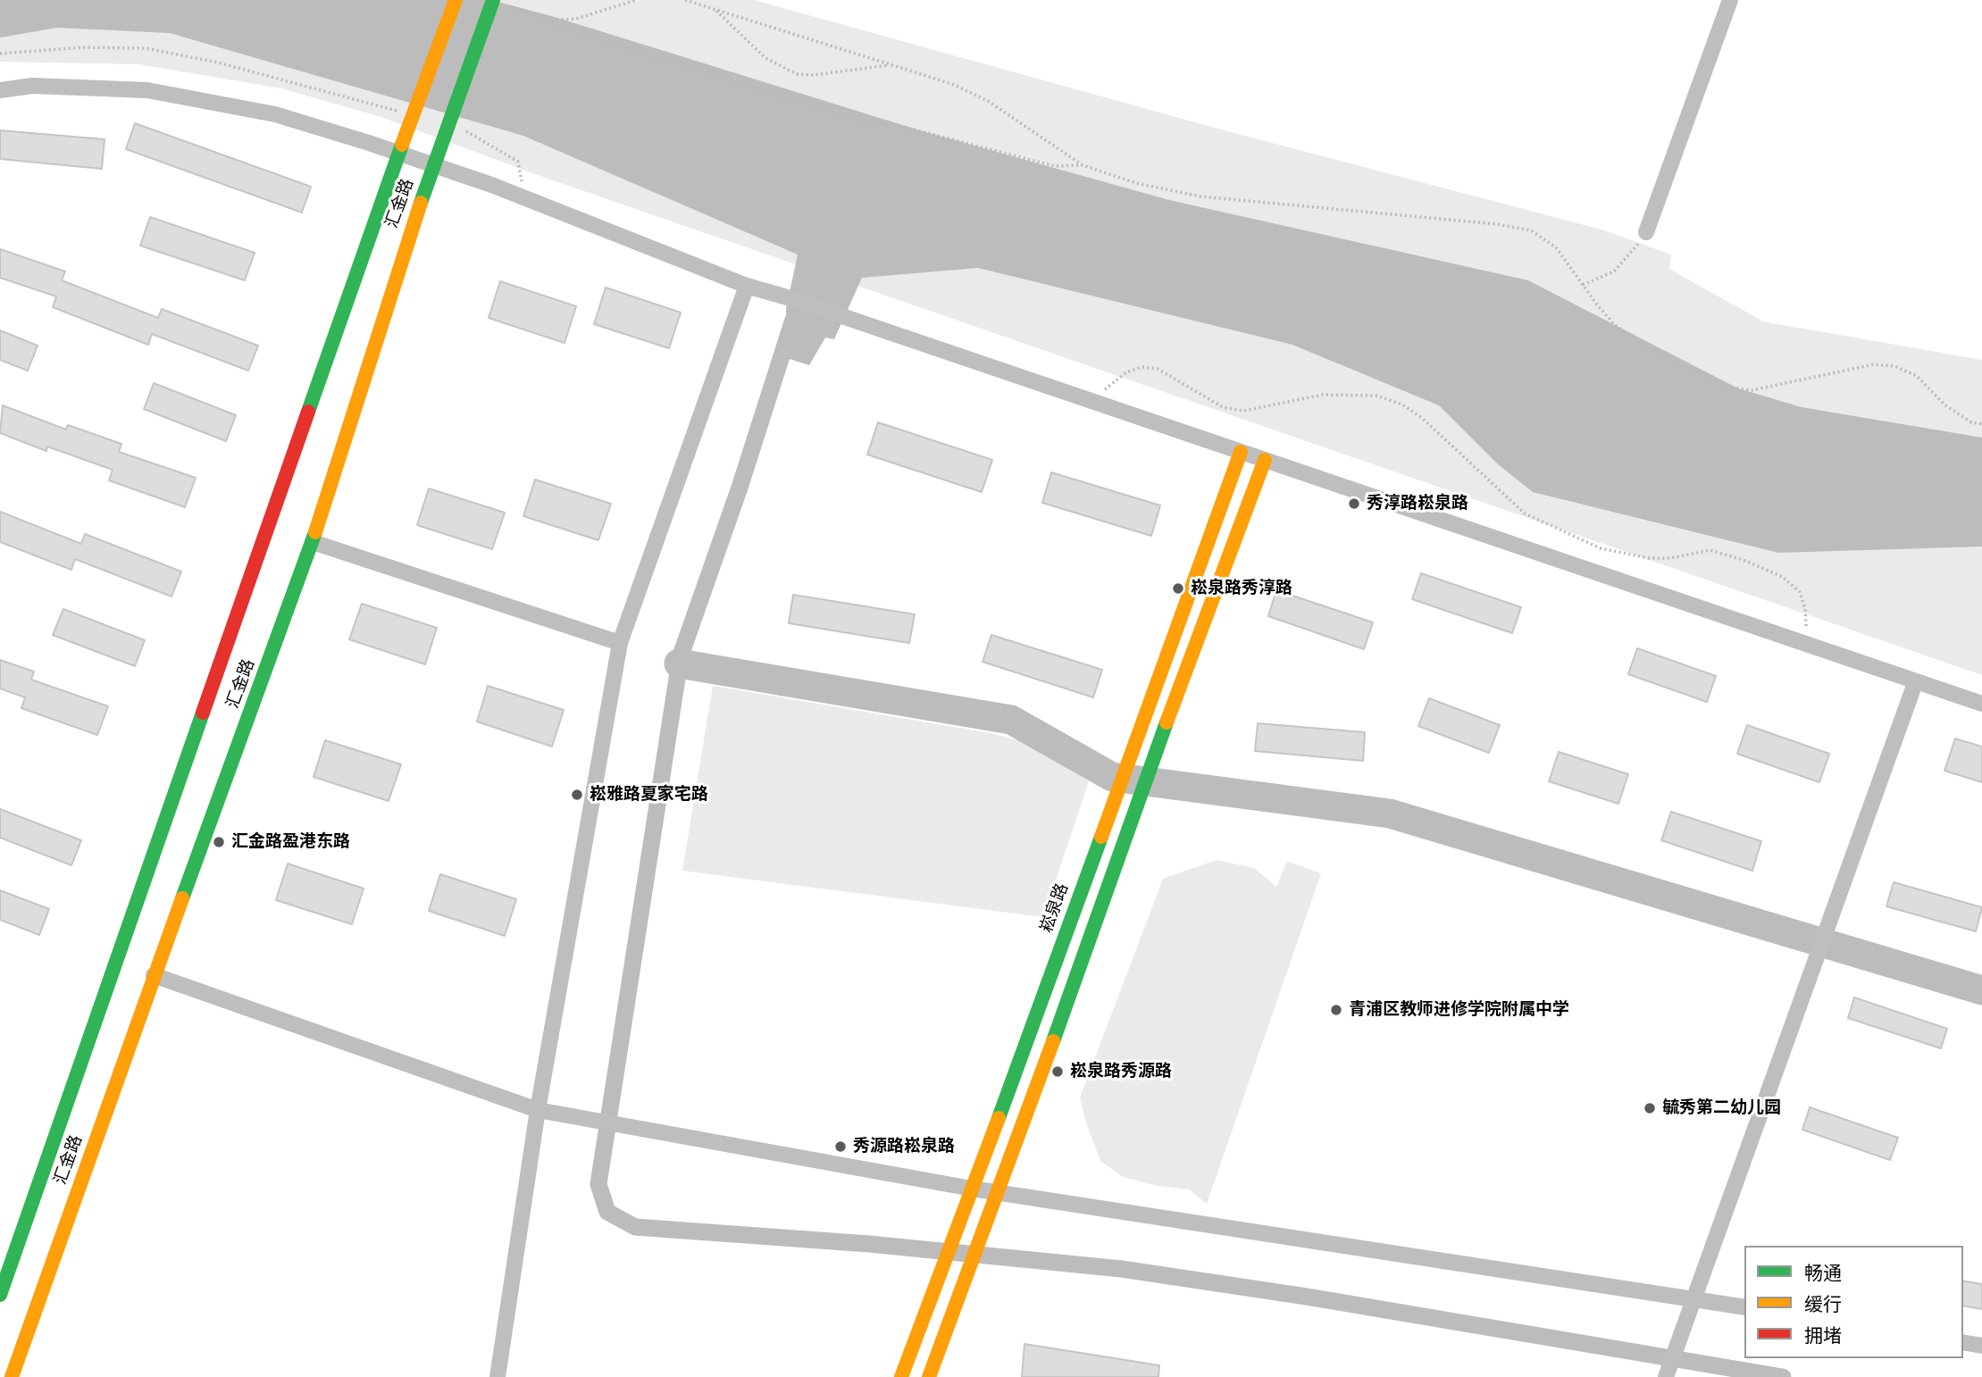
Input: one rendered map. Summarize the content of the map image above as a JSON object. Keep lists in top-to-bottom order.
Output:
{
  "streets": {
    "main road": ["汇金路", "崧泉路"]
  },
  "places": [
    "秀淳路崧泉路",
    "崧泉路秀淳路",
    "崧雅路夏家宅路",
    "汇金路盈港东路",
    "青浦区教师进修学院附属中学",
    "崧泉路秀源路",
    "毓秀第二幼儿园",
    "秀源路崧泉路"
  ],
  "legend": ["畅通", "缓行", "拥堵"]
}
